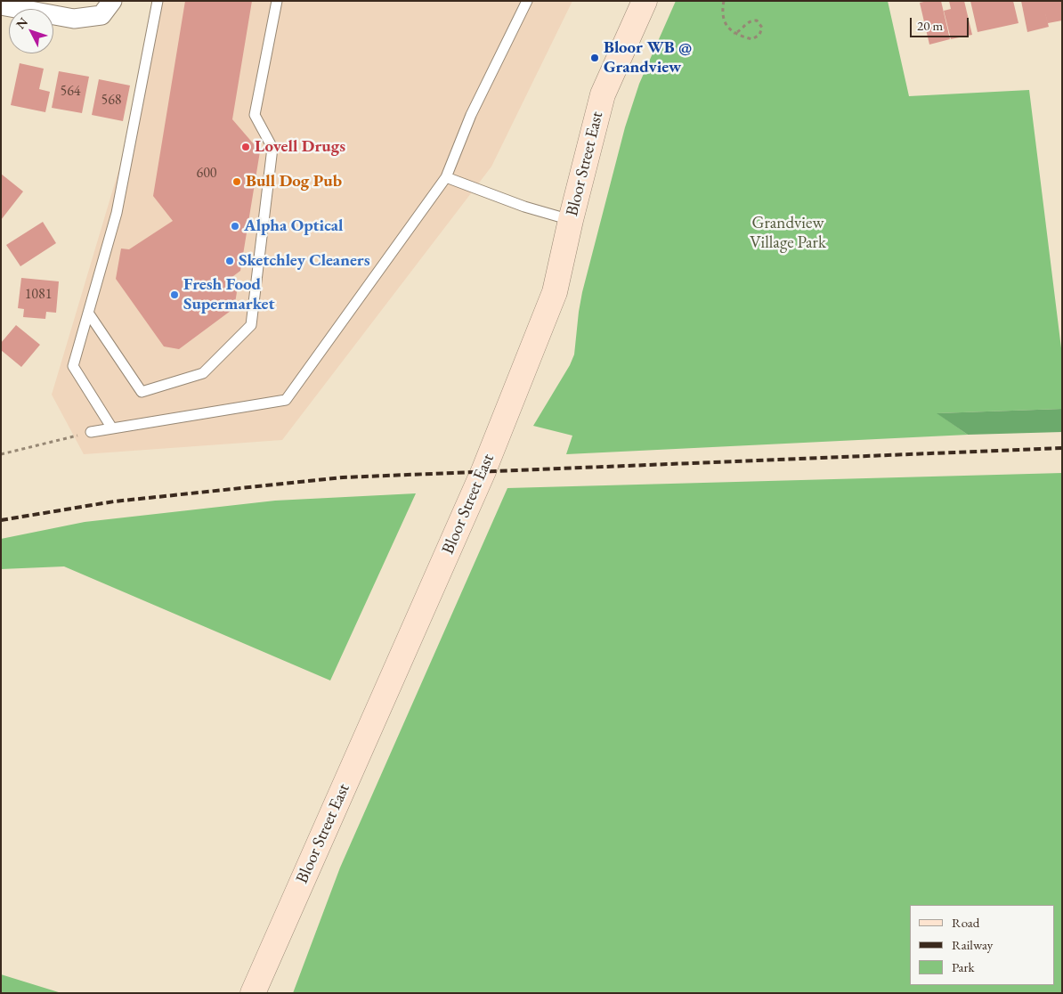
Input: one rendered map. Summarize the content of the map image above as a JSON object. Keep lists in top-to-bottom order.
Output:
{
  "streets": {
    "main road": ["Bloor Street East"]
  },
  "parks": ["Grandview Village Park"],
  "places": [
    "Bloor WB @ Grandview",
    "Lovell Drugs",
    "Bull Dog Pub",
    "Alpha Optical",
    "Sketchley Cleaners",
    "Fresh Food Supermarket"
  ],
  "house_numbers": [
    "564",
    "568",
    "600",
    "1081"
  ],
  "legend": ["Road", "Railway", "Park"],
  "scale_bar": "20 m",
  "north": "top left"
}
